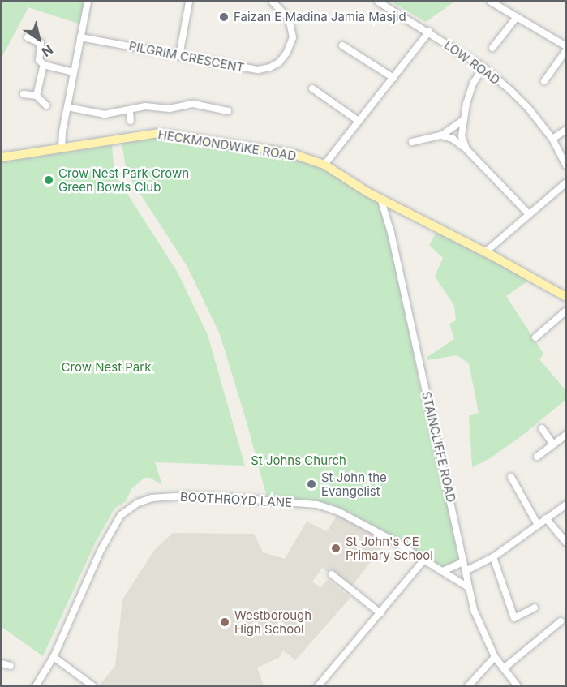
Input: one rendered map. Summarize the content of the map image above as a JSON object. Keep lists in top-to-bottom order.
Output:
{
  "streets": {
    "main road": ["HECKMONDWIKE ROAD"],
    "street": [
      "PILGRIM CRESCENT",
      "LOW ROAD",
      "STAINCLIFFE ROAD",
      "BOOTHROYD LANE"
    ]
  },
  "crossings": [
    ["HECKMONDWIKE ROAD", "STAINCLIFFE ROAD"],
    ["STAINCLIFFE ROAD", "BOOTHROYD LANE"]
  ],
  "parks": ["Crow Nest Park", "St Johns Church"],
  "places": [
    "Faizan E Madina Jamia Masjid",
    "Crow Nest Park Crown Green Bowls Club",
    "St John the Evangelist",
    "St John's CE Primary School",
    "Westborough High School"
  ],
  "north": "bottom right"
}
